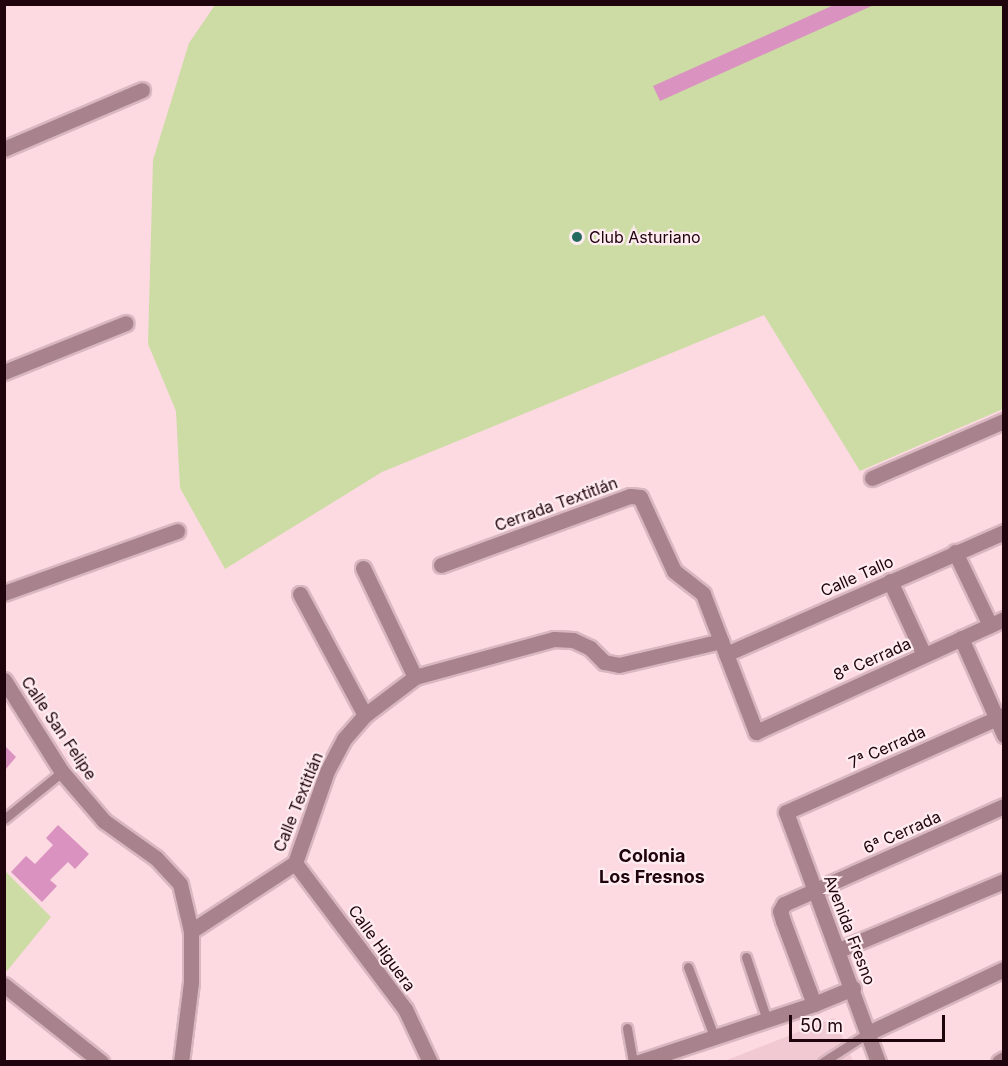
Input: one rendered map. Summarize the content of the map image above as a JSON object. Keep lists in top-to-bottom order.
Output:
{
  "streets": {
    "street": [
      "Cerrada Textitlán",
      "Calle Tallo",
      "8ª Cerrada",
      "Calle San Felipe",
      "7ª Cerrada",
      "Calle Textitlán",
      "6ª Cerrada",
      "Avenida Fresno",
      "Calle Higuera"
    ]
  },
  "crossings": [
    ["Cerrada Textitlán", "Calle Tallo"],
    ["Cerrada Textitlán", "8ª Cerrada"],
    ["Cerrada Textitlán", "Calle Textitlán"],
    ["Calle Tallo", "8ª Cerrada"],
    ["Calle Tallo", "Calle Textitlán"],
    ["8ª Cerrada", "Calle Textitlán"],
    ["Calle San Felipe", "Calle Textitlán"],
    ["7ª Cerrada", "Avenida Fresno"],
    ["Calle Textitlán", "Calle Higuera"],
    ["6ª Cerrada", "Avenida Fresno"]
  ],
  "districts": ["Colonia Los Fresnos"],
  "places": ["Club Asturiano"],
  "scale_bar": "50 m"
}
